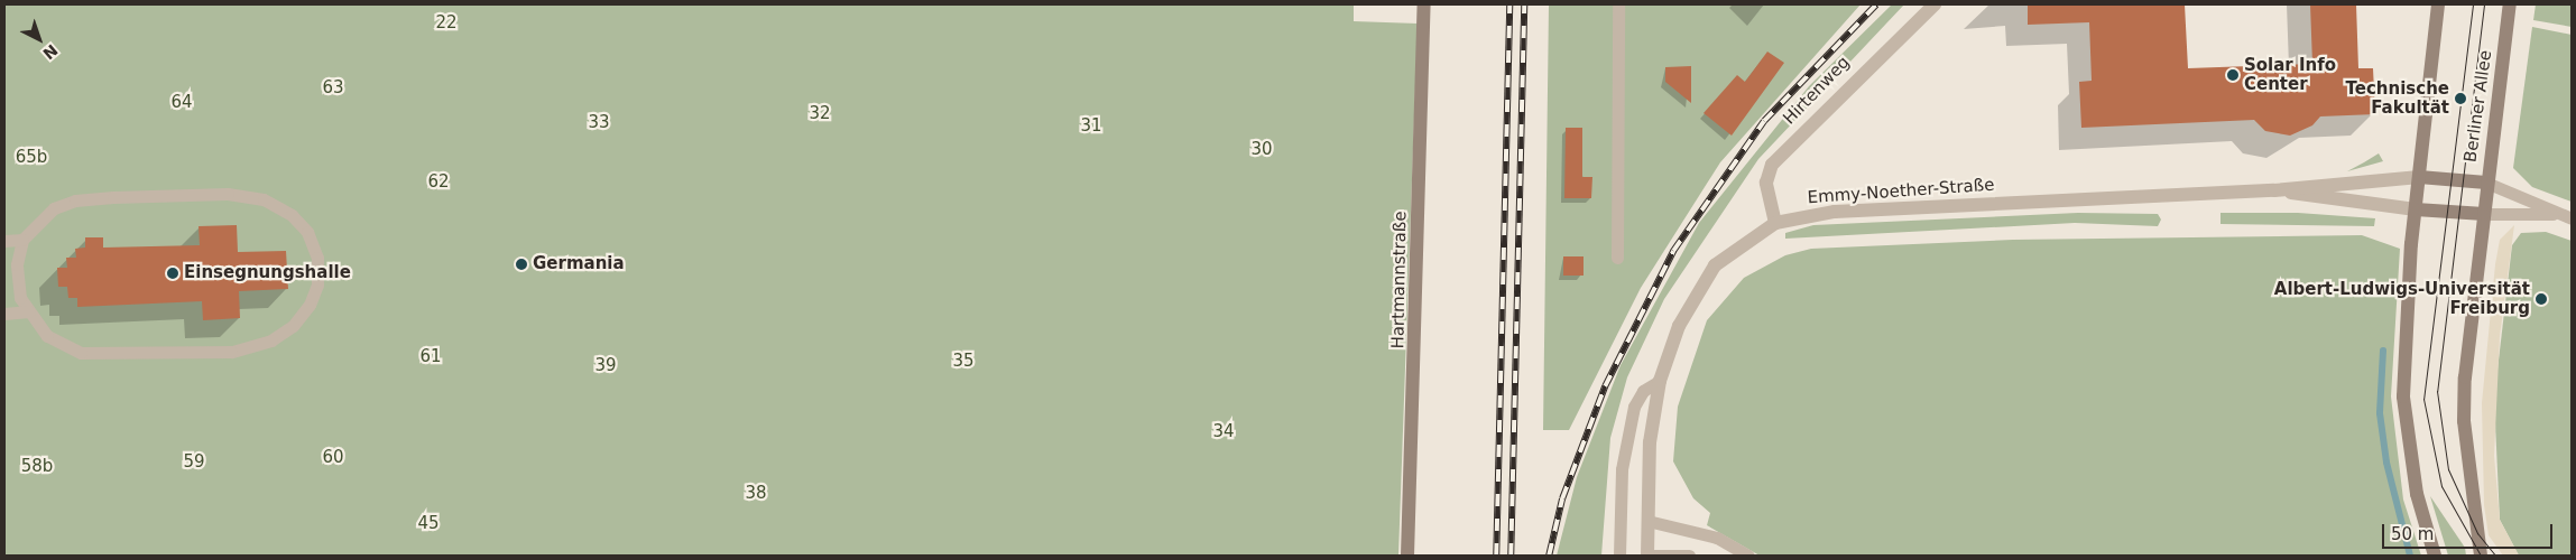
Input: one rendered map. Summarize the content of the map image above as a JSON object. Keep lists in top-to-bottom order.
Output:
{
  "streets": {
    "main road": ["Berliner Allee", "Hartmannstraße"],
    "street": ["Hirtenweg", "Emmy-Noether-Straße"]
  },
  "crossings": [
    ["Hirtenweg", "Emmy-Noether-Straße"]
  ],
  "parks": [
    "22",
    "63",
    "64",
    "32",
    "33",
    "31",
    "30",
    "65b",
    "62",
    "61",
    "35",
    "39",
    "34",
    "60",
    "59",
    "58b",
    "38",
    "45"
  ],
  "places": [
    "Solar Info Center",
    "Technische Fakultät",
    "Germania",
    "Einsegnungshalle",
    "Albert-Ludwigs-Universität Freiburg"
  ],
  "scale_bar": "50 m",
  "north": "bottom right"
}
